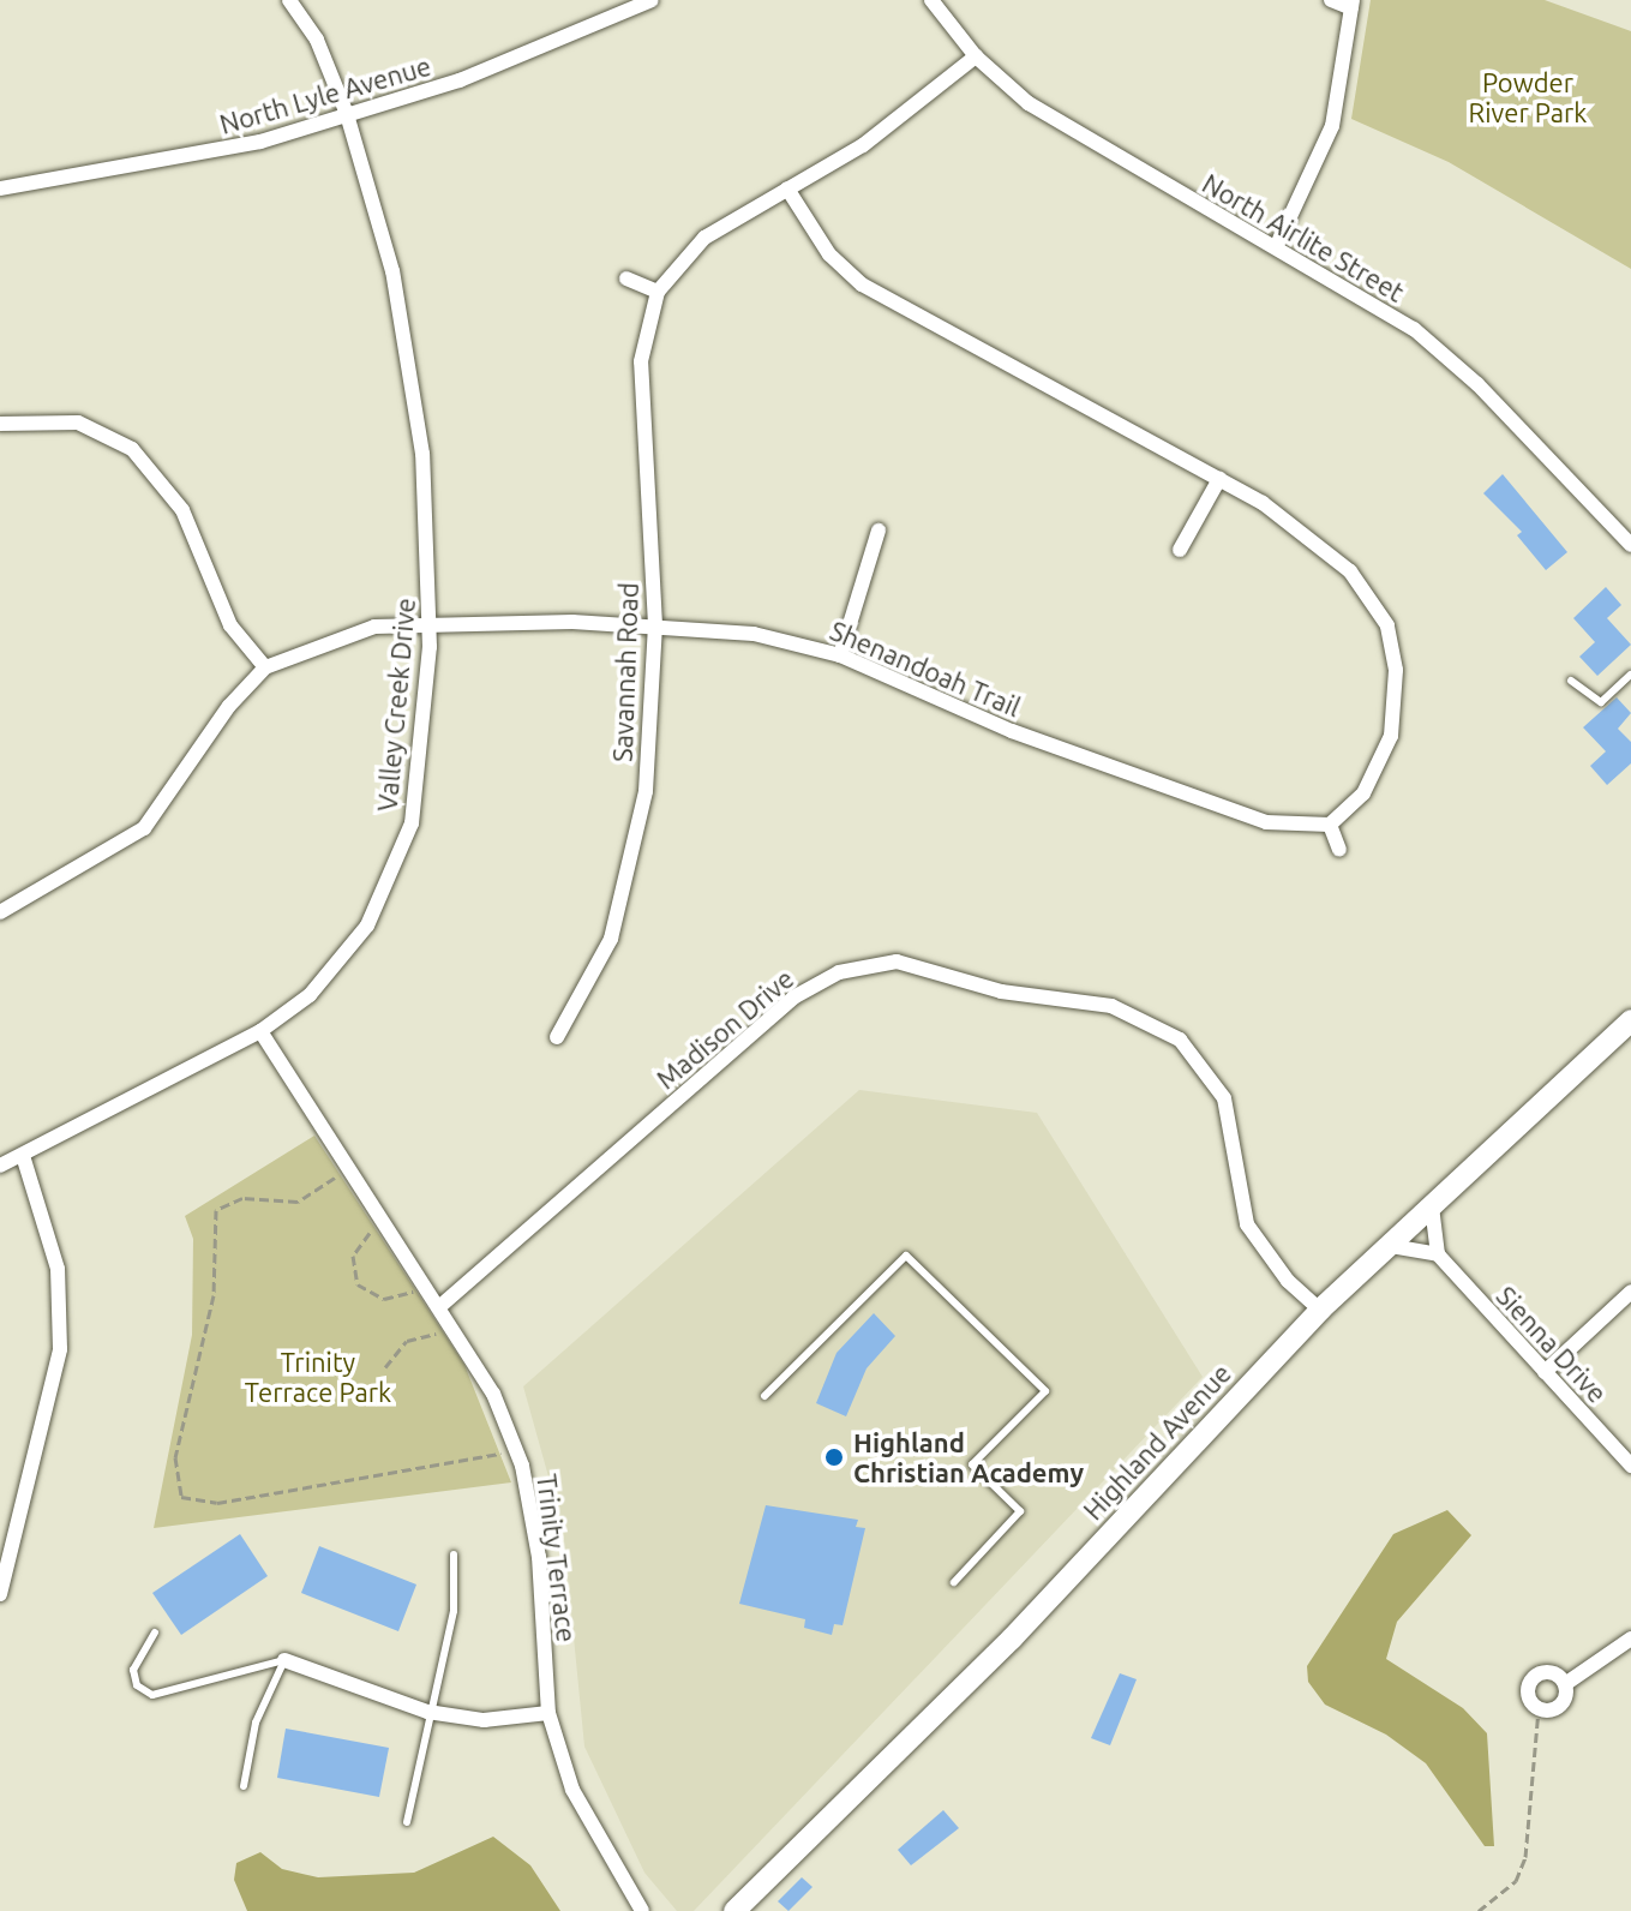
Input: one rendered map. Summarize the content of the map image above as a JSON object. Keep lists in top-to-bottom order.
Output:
{
  "streets": {
    "main road": ["Highland Avenue"],
    "street": [
      "North Lyle Avenue",
      "North Airlite Street",
      "Shenandoah Trail",
      "Savannah Road",
      "Valley Creek Drive",
      "Madison Drive",
      "Sienna Drive",
      "Trinity Terrace"
    ]
  },
  "crossings": [
    ["North Lyle Avenue", "Valley Creek Drive"],
    ["North Airlite Street", "Savannah Road"],
    ["Shenandoah Trail", "Savannah Road"],
    ["Shenandoah Trail", "Valley Creek Drive"],
    ["Valley Creek Drive", "Trinity Terrace"],
    ["Madison Drive", "Highland Avenue"],
    ["Madison Drive", "Trinity Terrace"]
  ],
  "parks": ["Powder River Park", "Trinity Terrace Park"],
  "places": ["Highland Christian Academy"]
}
